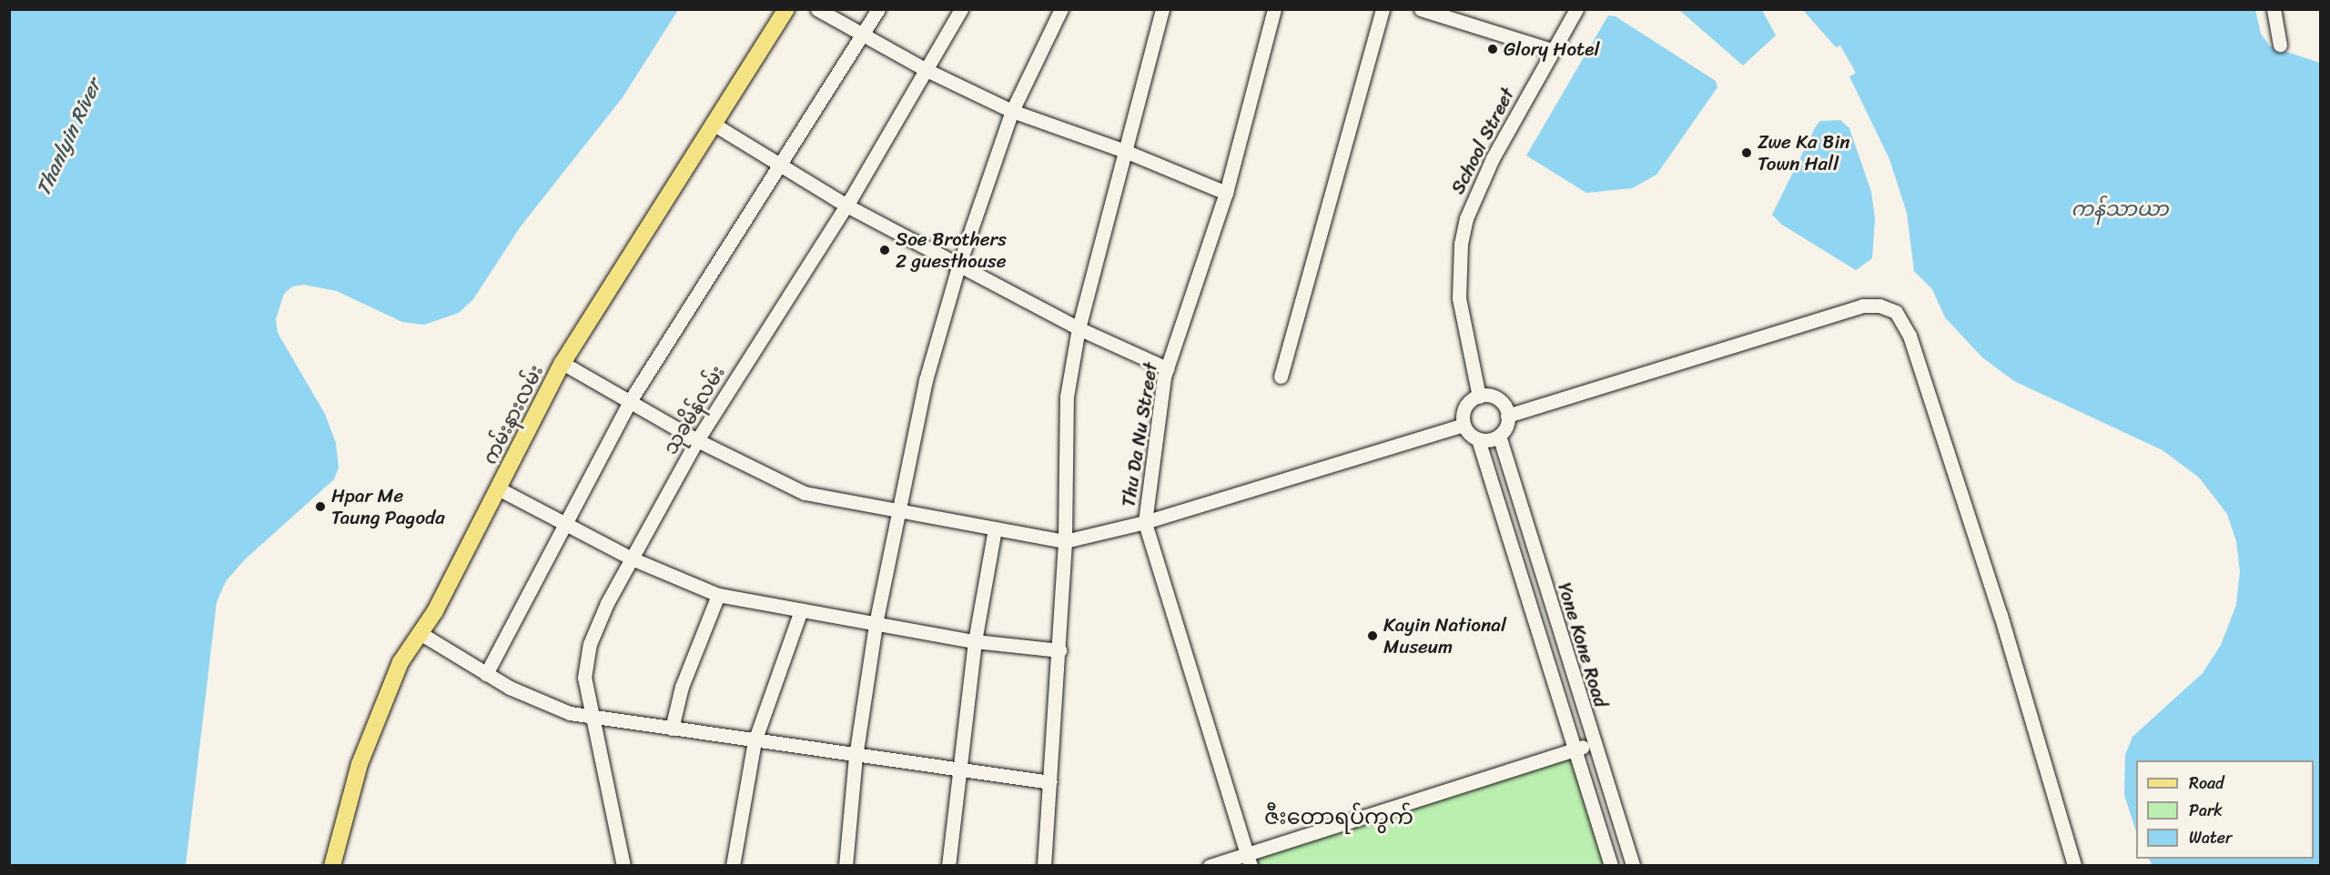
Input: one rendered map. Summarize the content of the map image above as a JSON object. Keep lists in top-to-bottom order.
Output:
{
  "streets": {
    "main road": ["ကမ်းနားလမ်း"],
    "street": [
      "School Street",
      "သုခမိန်လမ်း",
      "Thu Da Nu Street",
      "Yone Kone Road"
    ]
  },
  "crossings": [
    ["School Street", "Yone Kone Road"]
  ],
  "districts": ["ဇီးတောရပ်ကွက်"],
  "water": ["Thanlyin River", "ကန်သာယာ"],
  "places": [
    "Glory Hotel",
    "Zwe Ka Bin Town Hall",
    "Soe Brothers 2 guesthouse",
    "Hpar Me Taung Pagoda",
    "Kayin National Museum"
  ],
  "legend": ["Road", "Park", "Water"]
}
